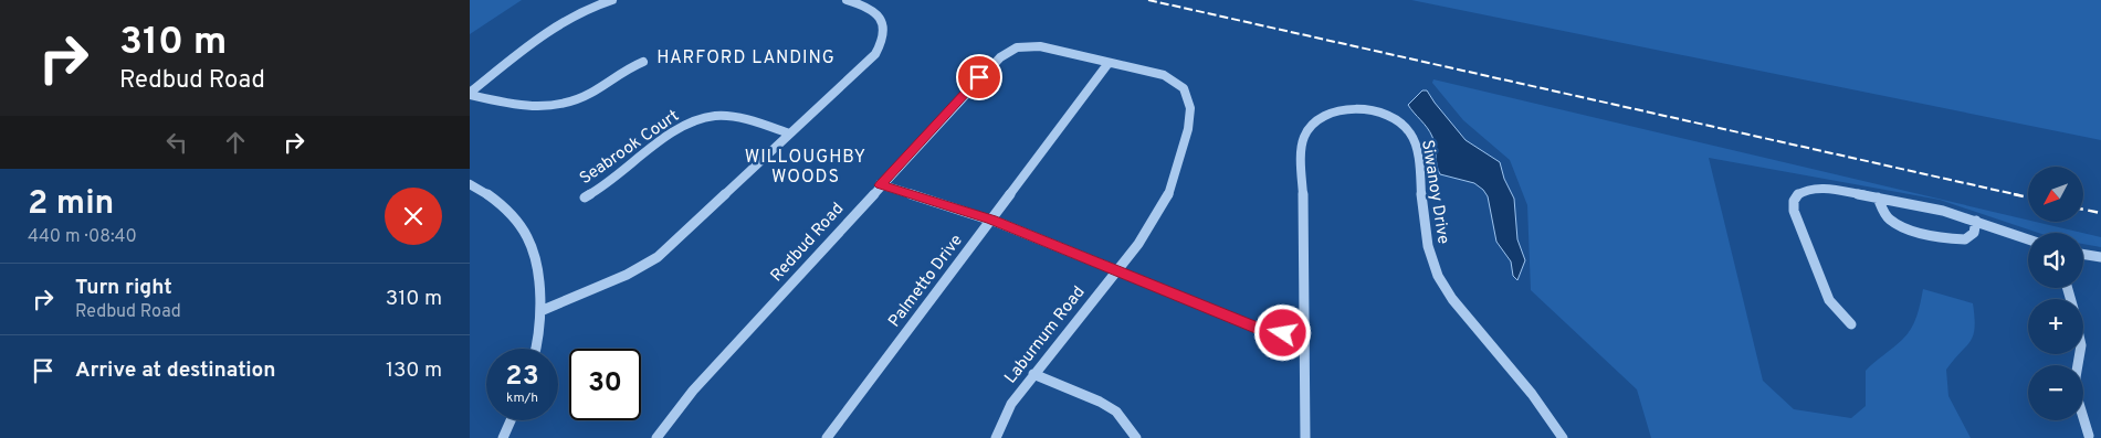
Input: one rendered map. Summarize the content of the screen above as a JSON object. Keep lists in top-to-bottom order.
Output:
{
  "streets": {
    "street": [
      "Seabrook Court",
      "Siwanoy Drive",
      "Redbud Road",
      "Palmetto Drive",
      "Laburnum Road"
    ]
  },
  "crossings": [
    ["Redbud Road", "Palmetto Drive"],
    ["Redbud Road", "Laburnum Road"],
    ["Palmetto Drive", "Laburnum Road"]
  ],
  "districts": ["HARFORD LANDING", "WILLOUGHBY WOODS"],
  "north": "bottom left",
  "page": {
    "turn": ["310 m", "Redbud Road"],
    "map_buttons": ["+", "−"],
    "heading": ["2 min", "440 m · 08:40"],
    "list": [
      {
        "name": "Turn right",
        "note": "Redbud Road",
        "value": "310 m"
      },
      {
        "name": "Arrive at destination",
        "value": "130 m"
      }
    ],
    "speed": "23 km/h",
    "limit": "30"
  }
}
